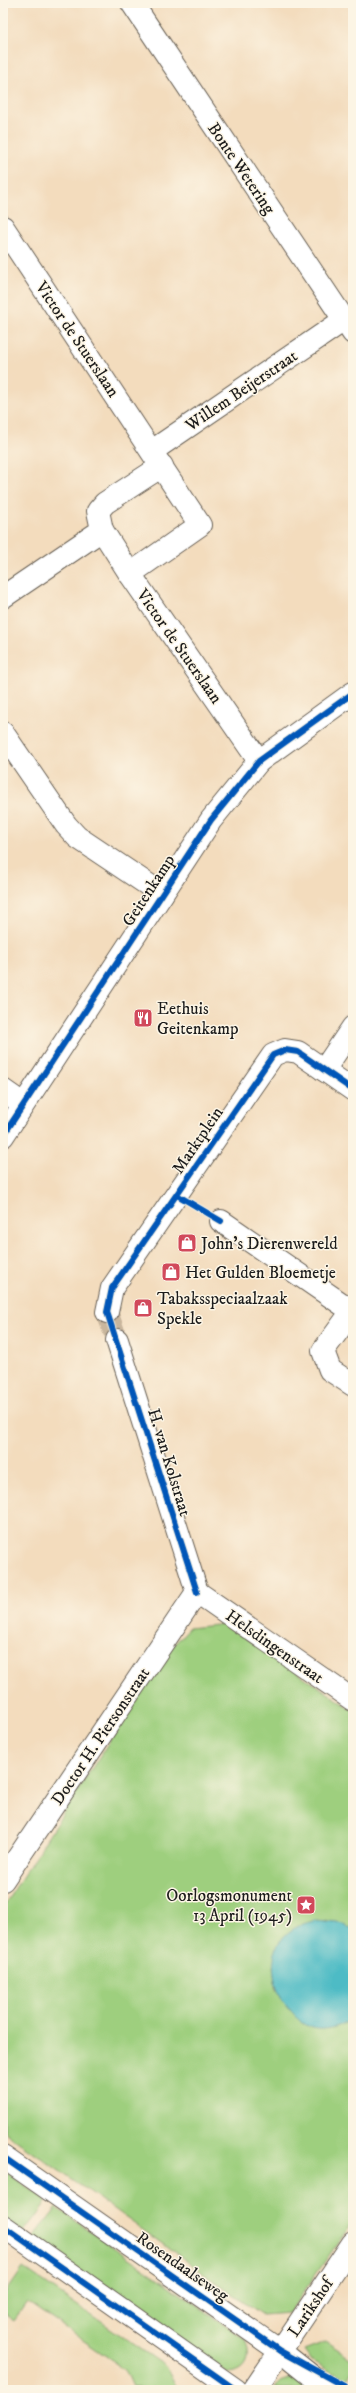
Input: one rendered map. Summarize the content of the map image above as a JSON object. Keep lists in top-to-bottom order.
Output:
{
  "streets": {
    "street": [
      "Bonte Wetering",
      "Victor de Stuerslaan",
      "Willem Beijerstraat",
      "Geitenkamp",
      "Marktplein",
      "H. van Kolstraat",
      "Helsdingenstraat",
      "Doctor H. Piersonstraat",
      "Rosendaalseweg",
      "Larikshof"
    ]
  },
  "crossings": [
    ["Bonte Wetering", "Willem Beijerstraat"],
    ["Victor de Stuerslaan", "Willem Beijerstraat"],
    ["Victor de Stuerslaan", "Geitenkamp"],
    ["H. van Kolstraat", "Helsdingenstraat"],
    ["H. van Kolstraat", "Doctor H. Piersonstraat"],
    ["Helsdingenstraat", "Doctor H. Piersonstraat"],
    ["Rosendaalseweg", "Larikshof"]
  ],
  "places": {
    "restaurant": ["Eethuis Geitenkamp"],
    "shop": ["John's Dierenwereld", "Het Gulden Bloemetje", "Tabaksspeciaalzaak Spekle"],
    "place": ["Oorlogsmonument 13 April (1945)"]
  }
}
